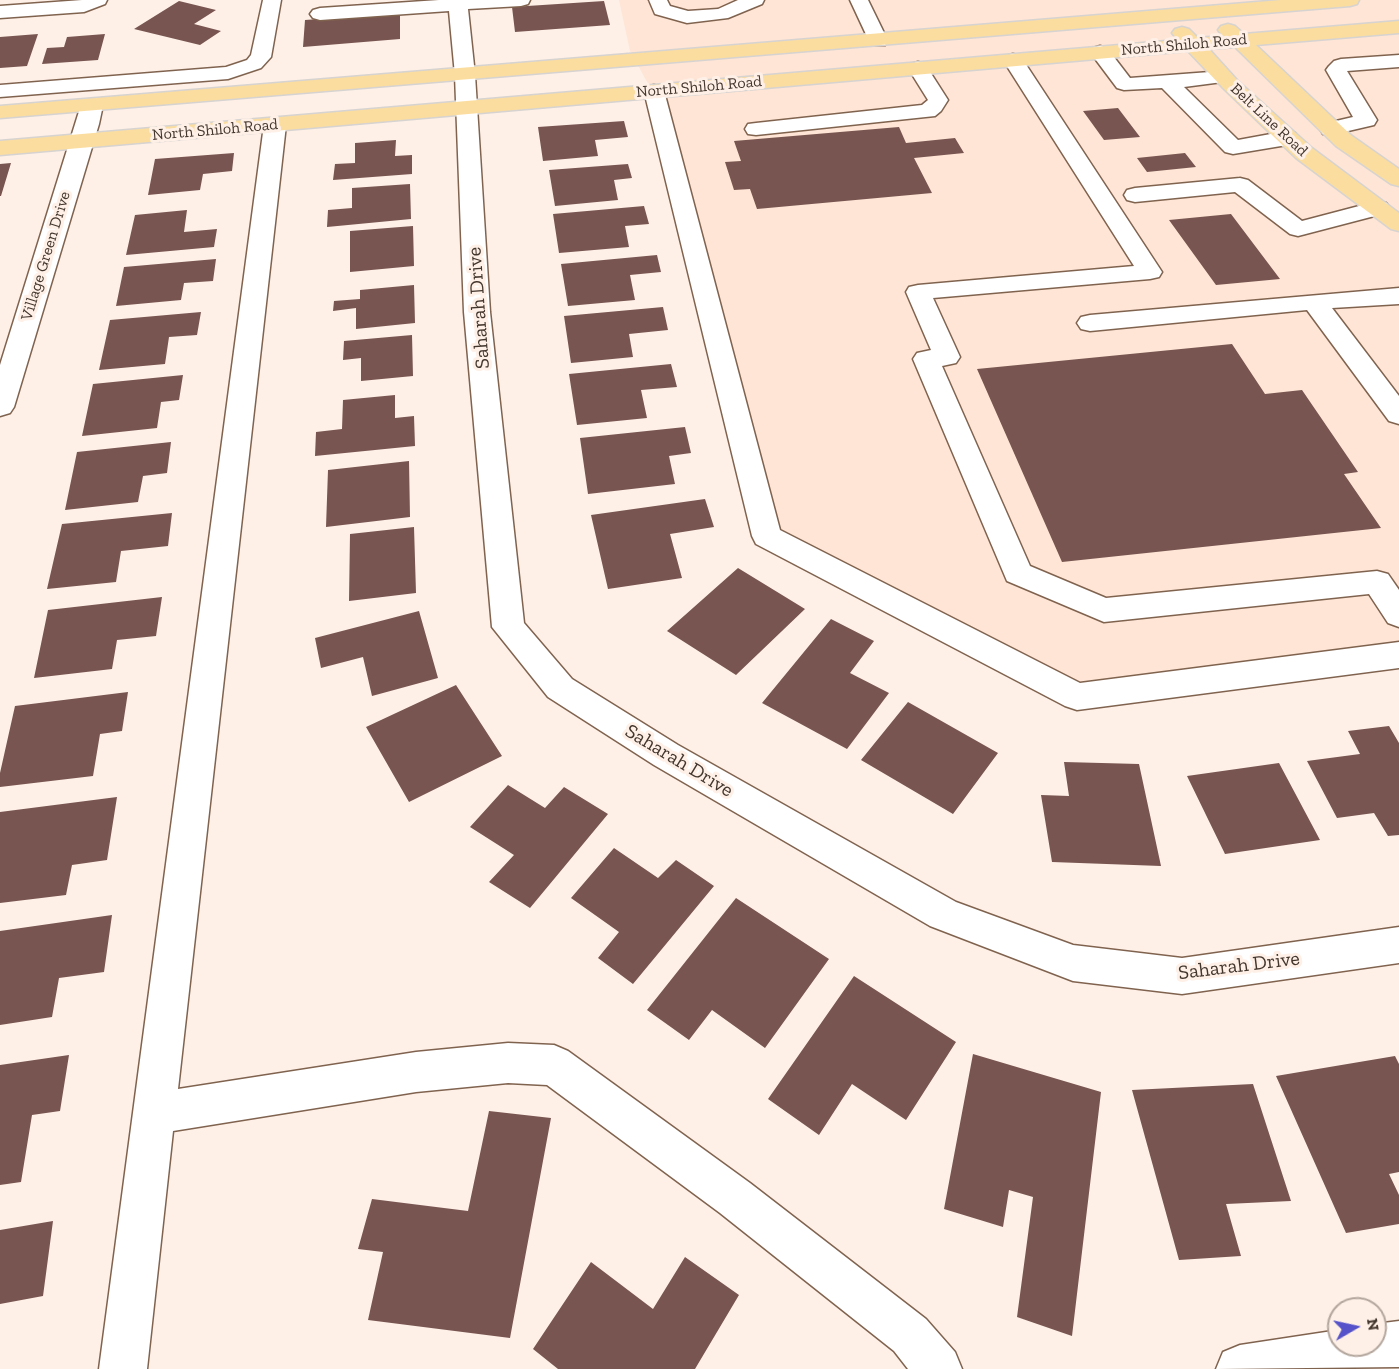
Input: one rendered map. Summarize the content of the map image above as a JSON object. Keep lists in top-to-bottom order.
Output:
{
  "streets": {
    "main road": ["North Shiloh Road", "Belt Line Road"],
    "street": ["Village Green Drive", "Saharah Drive"]
  },
  "crossings": [
    ["North Shiloh Road", "Belt Line Road"],
    ["North Shiloh Road", "Village Green Drive"],
    ["North Shiloh Road", "Saharah Drive"]
  ],
  "north": "right"
}
